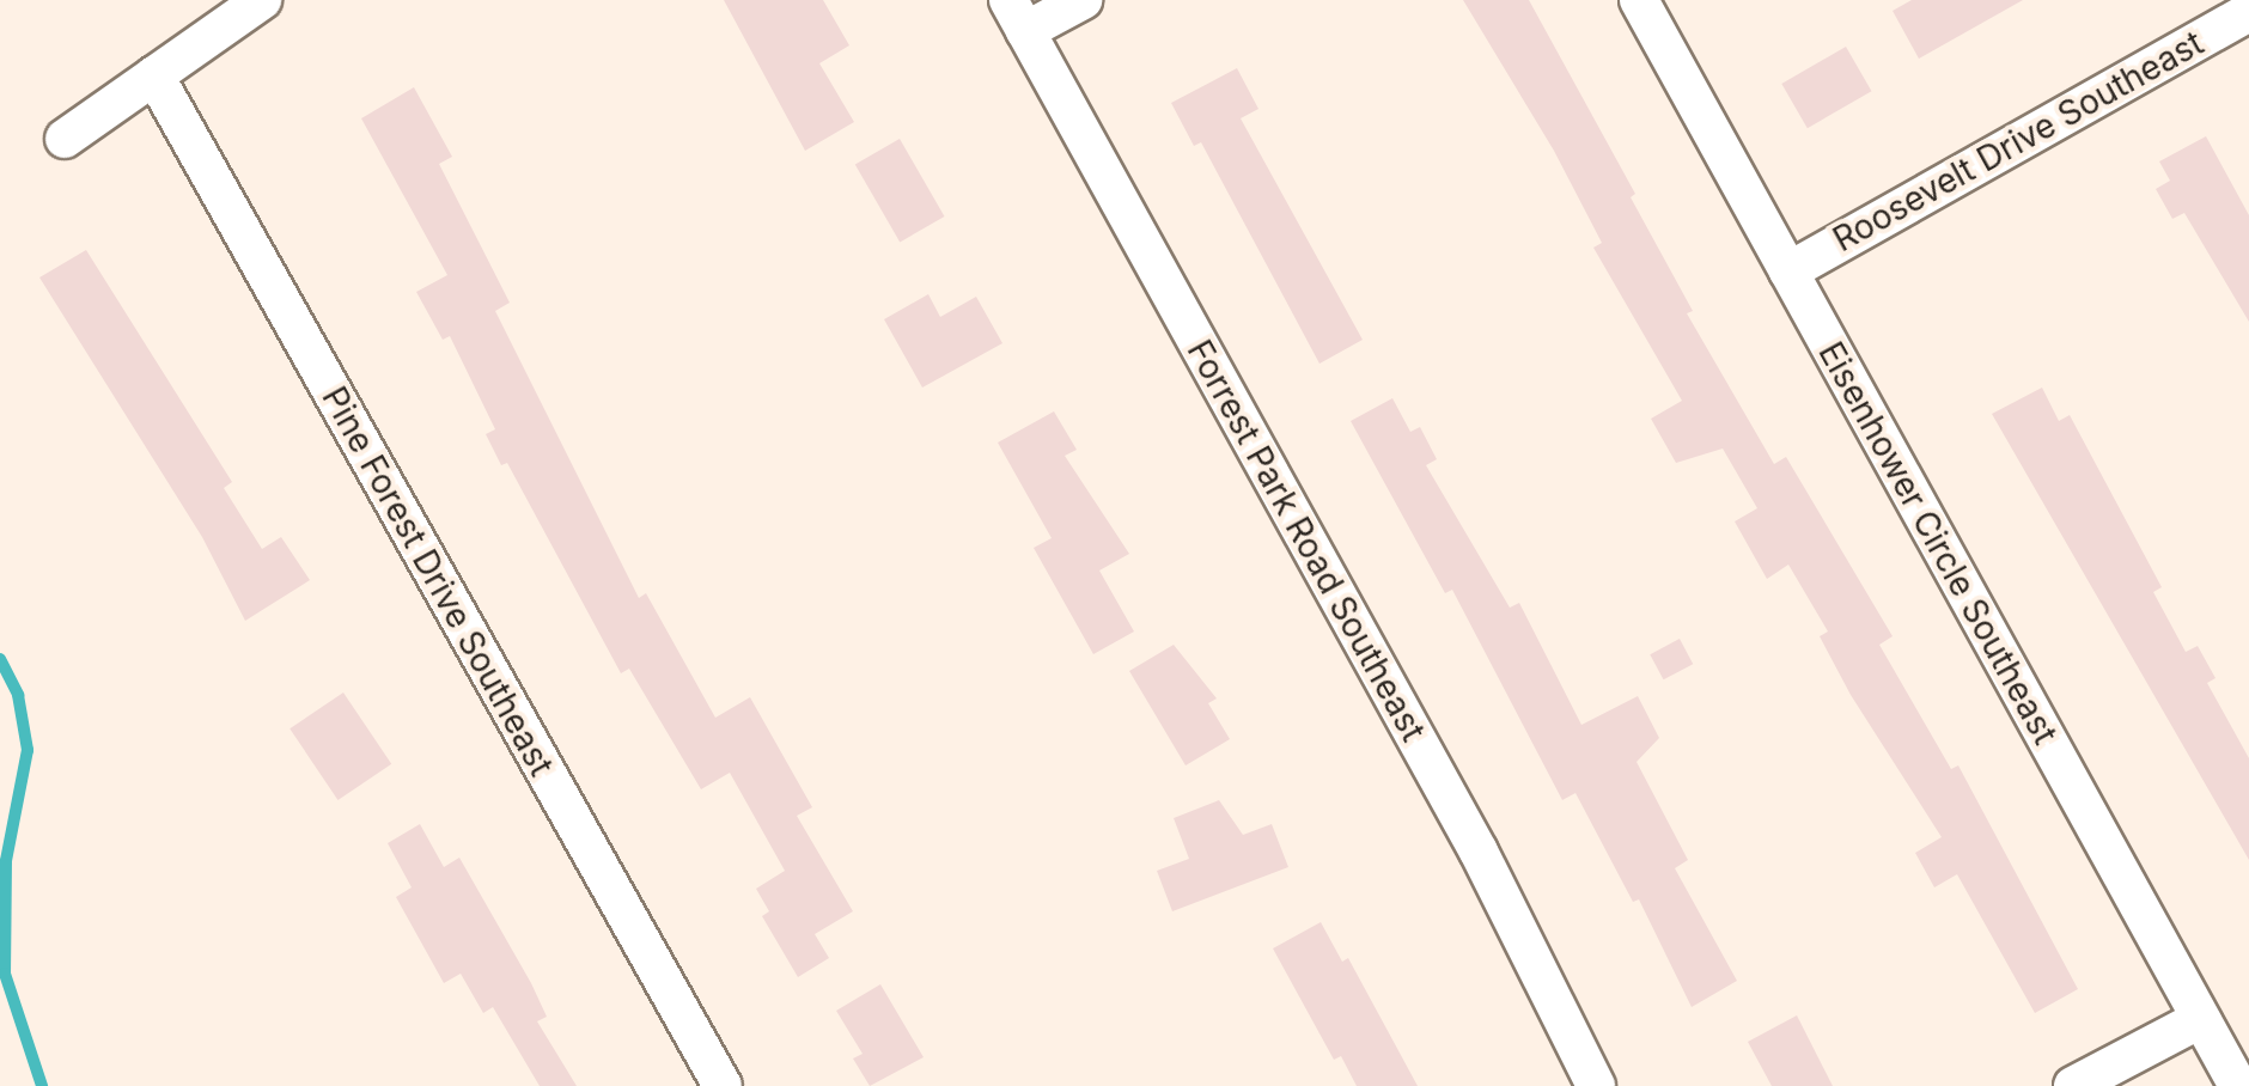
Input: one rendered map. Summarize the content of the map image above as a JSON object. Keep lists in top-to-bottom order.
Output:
{
  "streets": {
    "street": [
      "Roosevelt Drive Southeast",
      "Forrest Park Road Southeast",
      "Eisenhower Circle Southeast",
      "Pine Forest Drive Southeast"
    ]
  },
  "crossings": [
    ["Roosevelt Drive Southeast", "Eisenhower Circle Southeast"]
  ]
}
